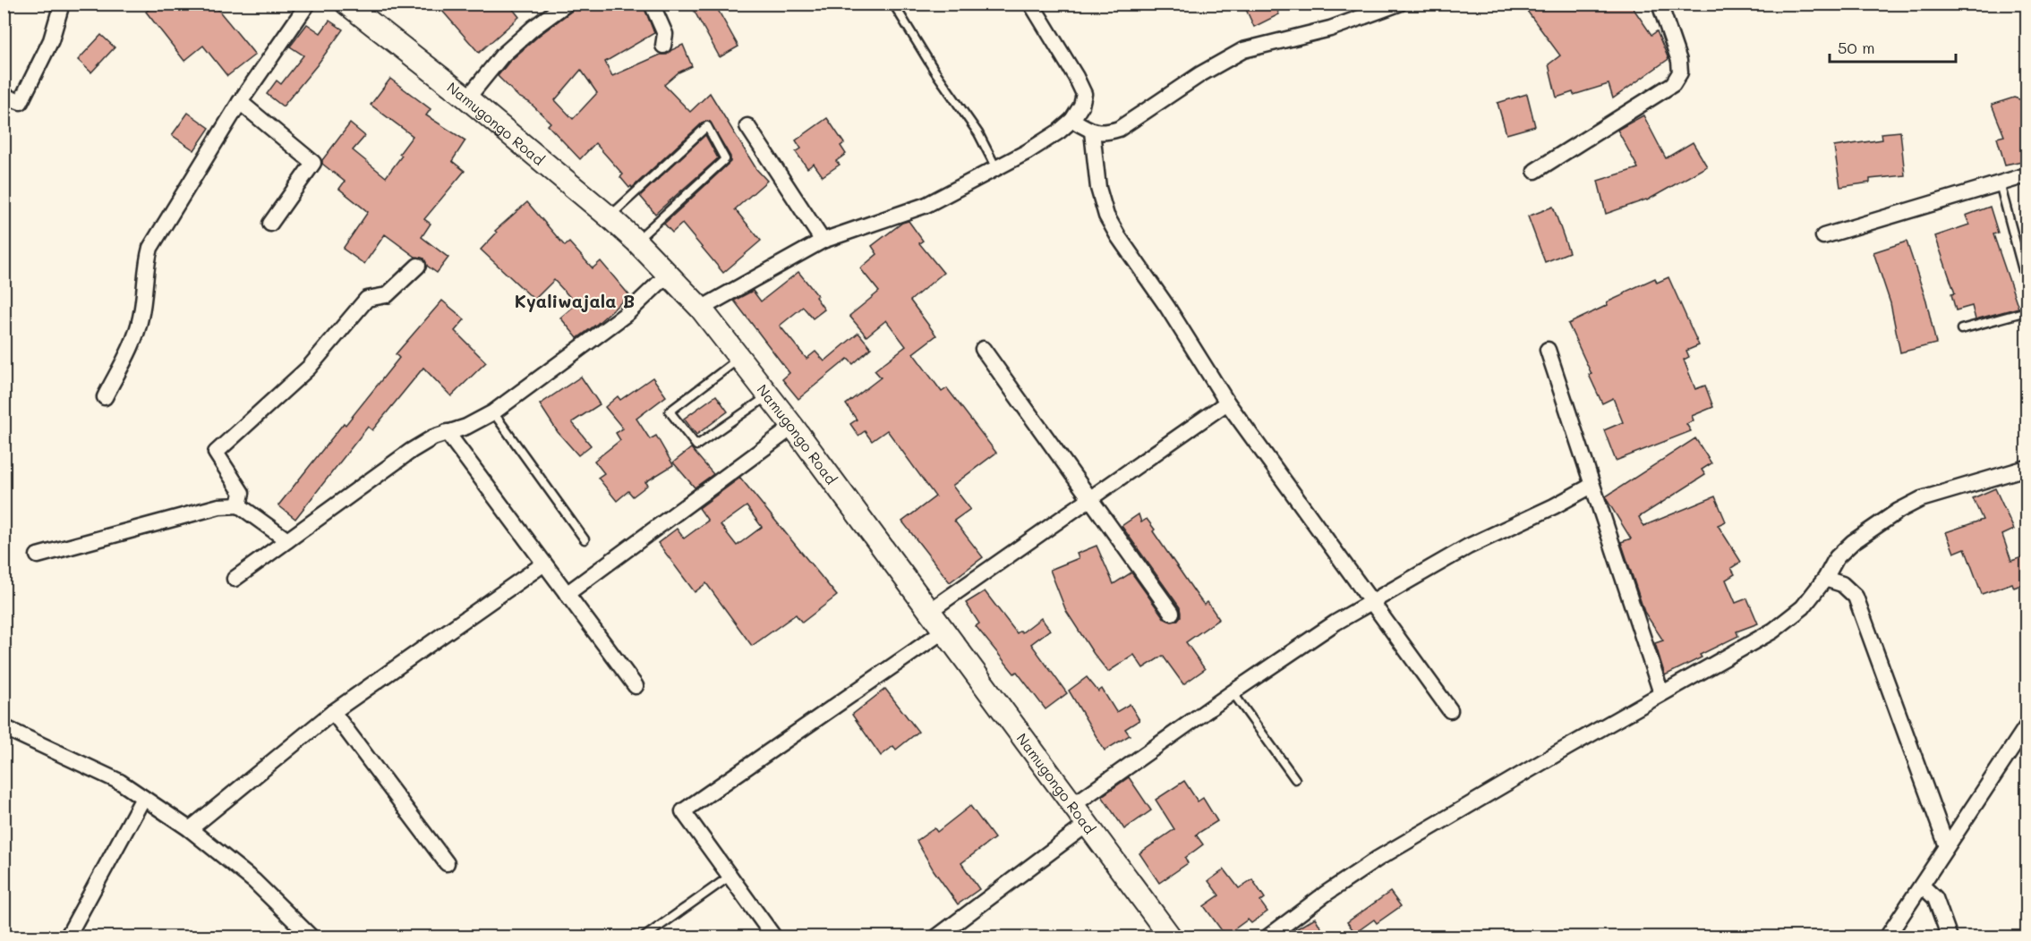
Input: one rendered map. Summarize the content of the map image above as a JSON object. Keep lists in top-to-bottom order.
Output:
{
  "streets": {
    "main road": ["Namugongo Road"]
  },
  "districts": ["Kyaliwajala B"],
  "scale_bar": "50 m"
}
